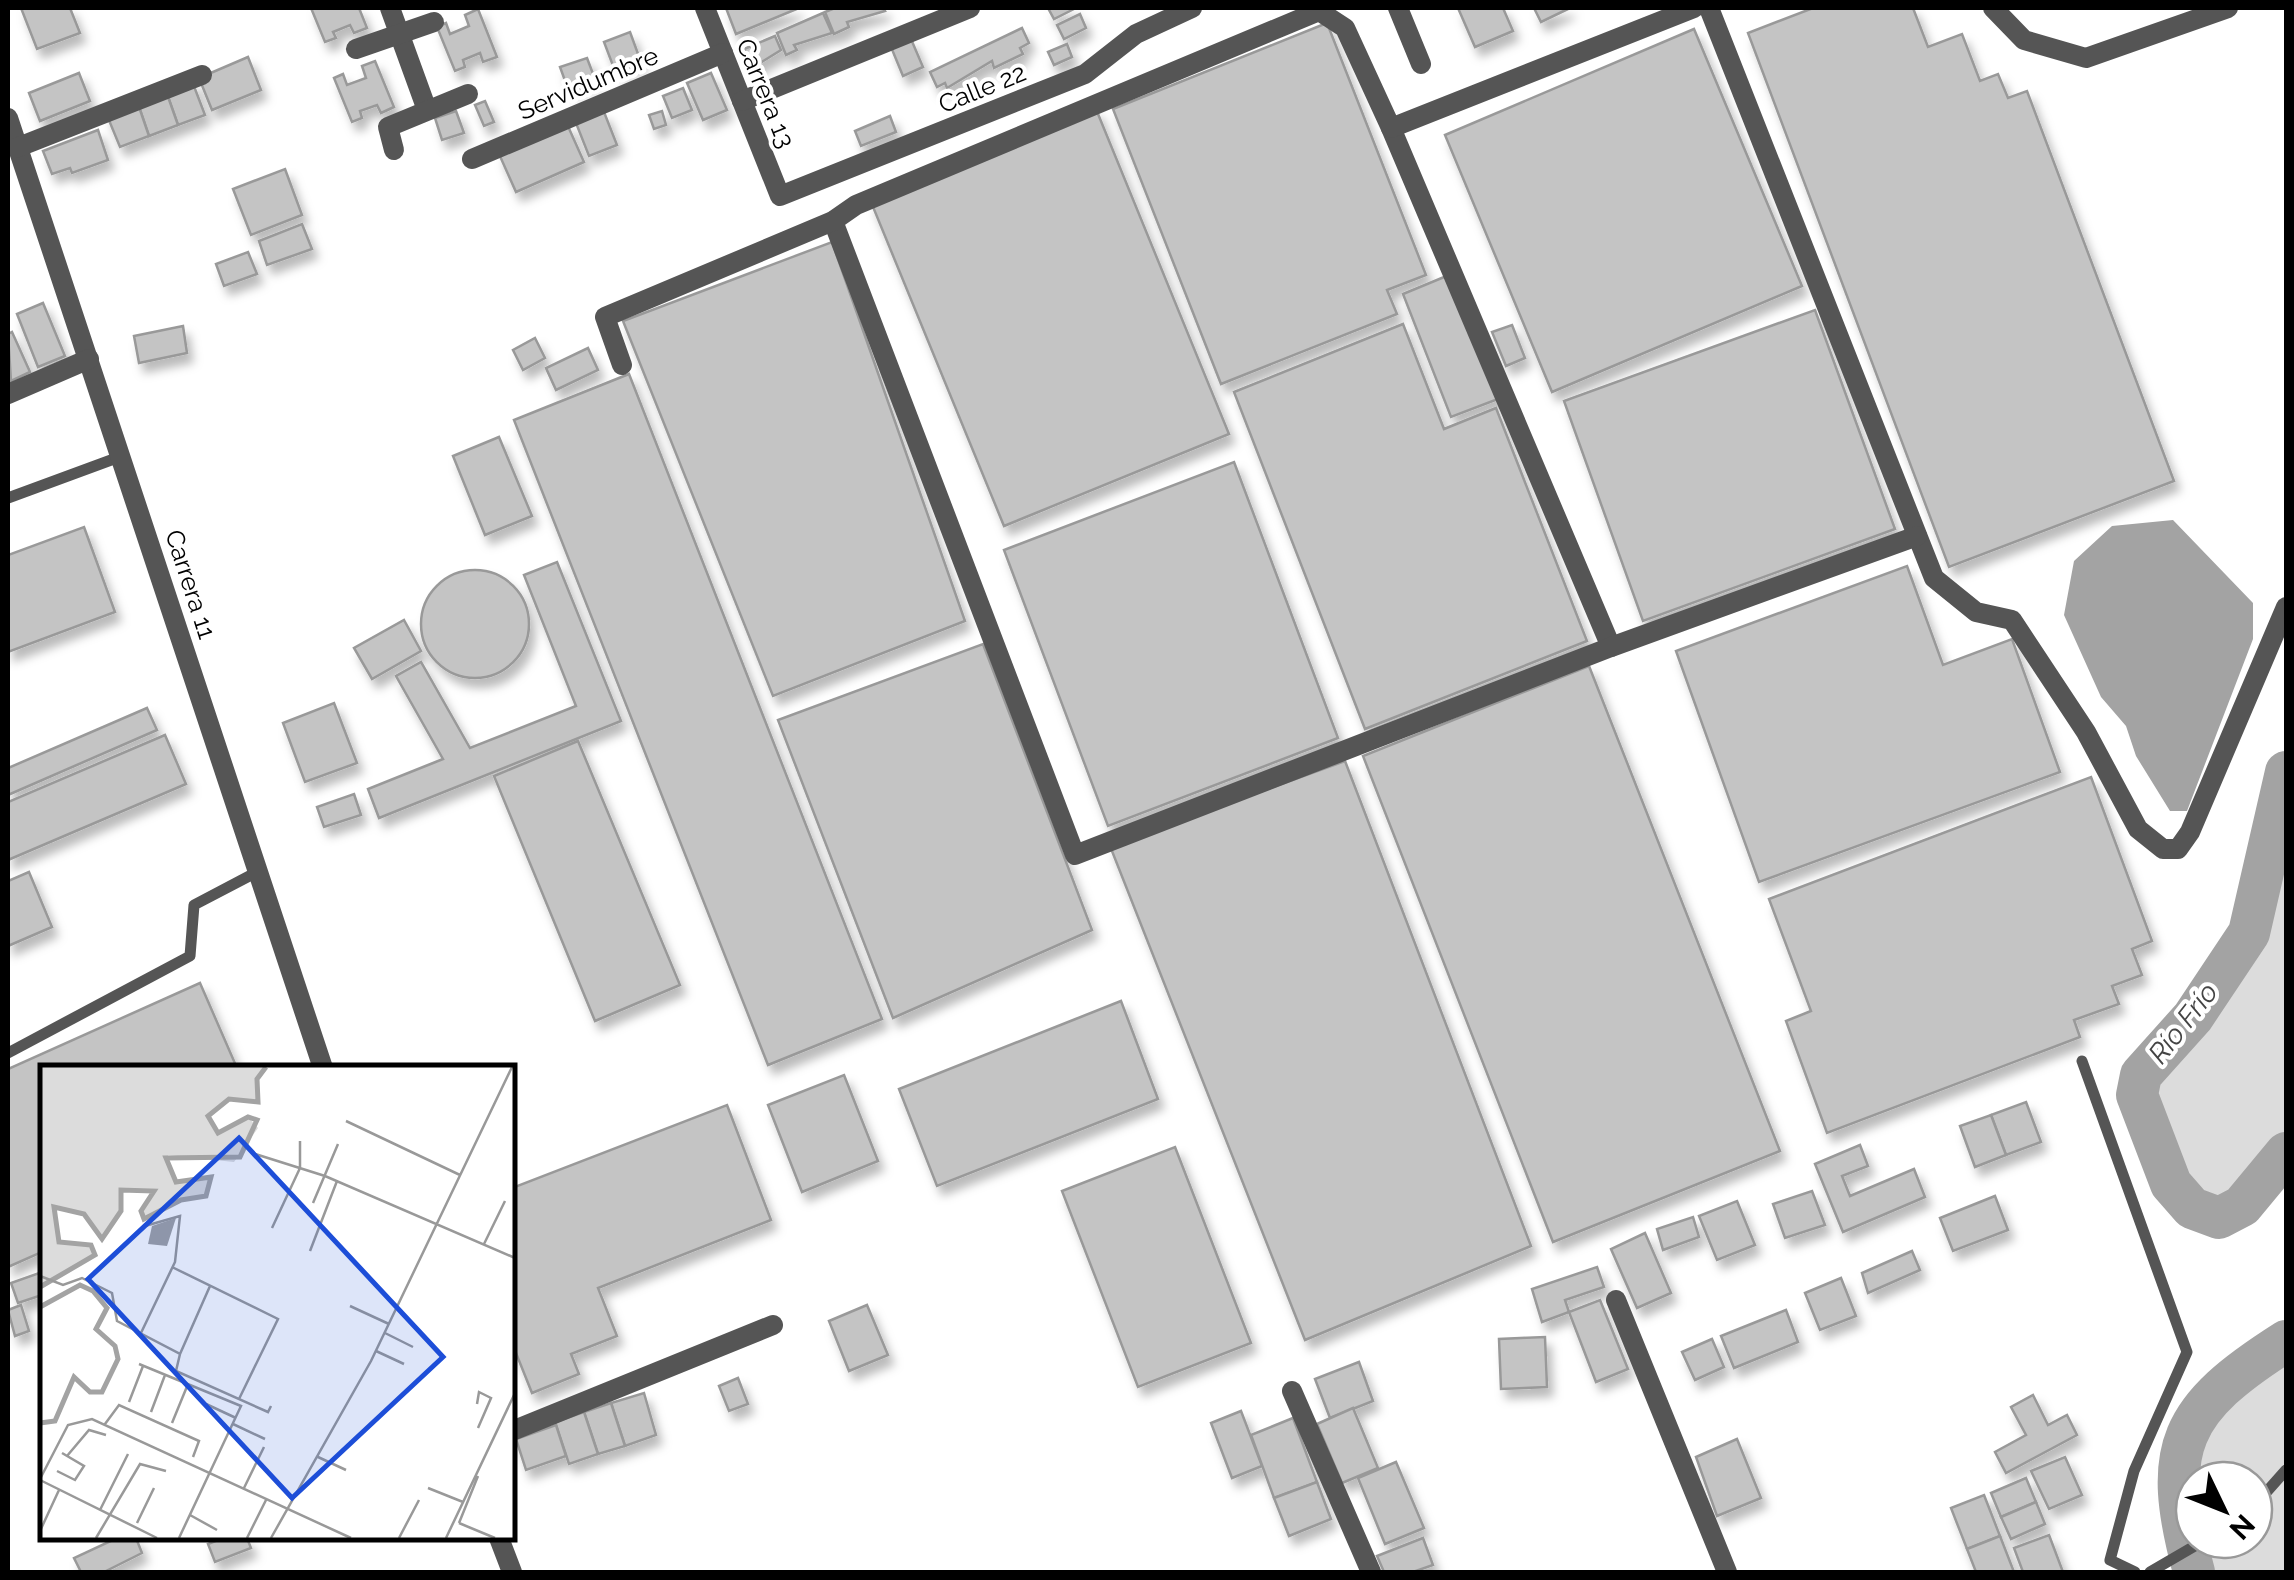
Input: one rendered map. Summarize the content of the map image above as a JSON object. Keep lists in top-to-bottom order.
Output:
{
  "streets": {
    "street": [
      "Servidumbre",
      "Calle 22",
      "Carrera 13",
      "Carrera 11"
    ]
  },
  "crossings": [
    ["Servidumbre", "Carrera 13"],
    ["Calle 22", "Carrera 13"]
  ],
  "water": ["Río Frío"],
  "north": "bottom right"
}
